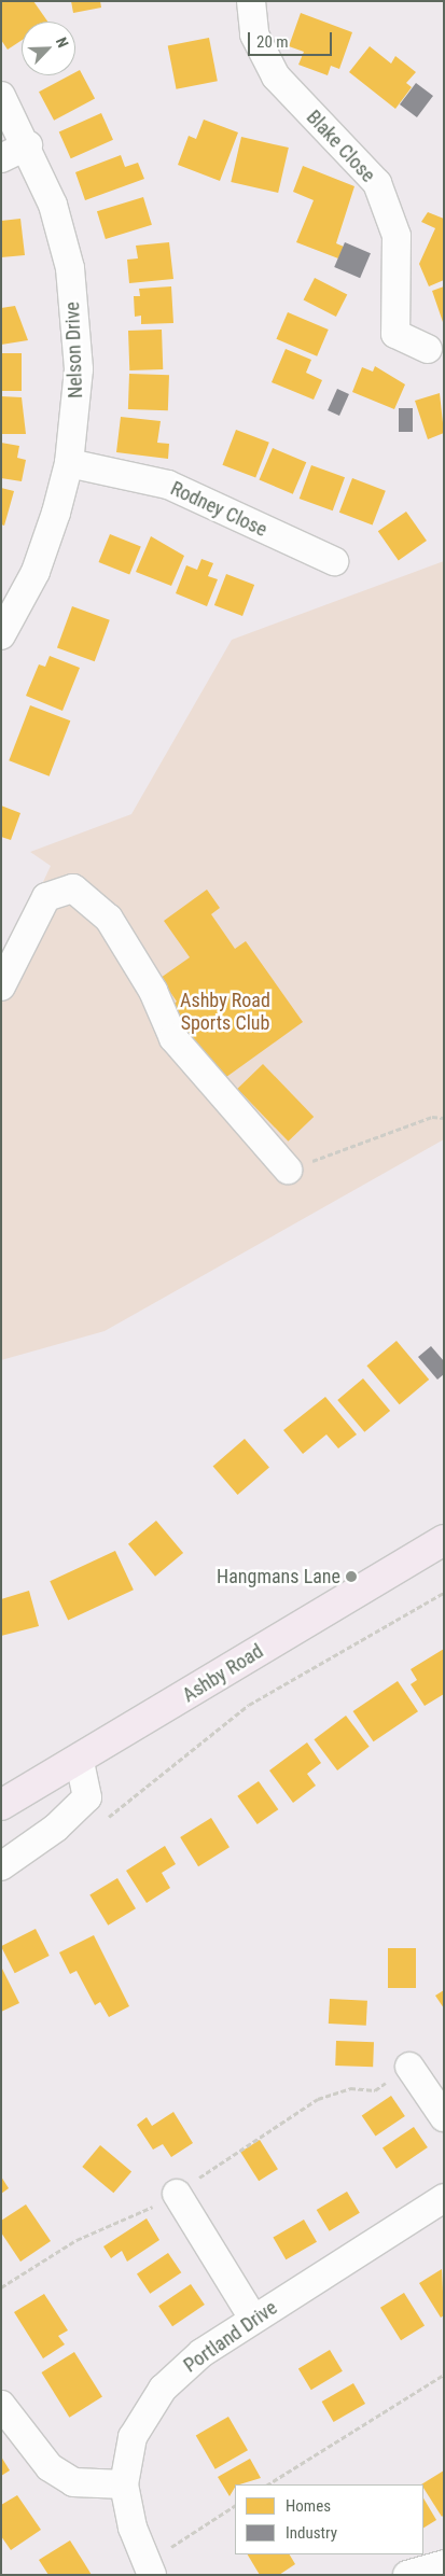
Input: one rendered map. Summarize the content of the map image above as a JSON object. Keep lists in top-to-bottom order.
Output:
{
  "streets": {
    "main road": ["Ashby Road"],
    "street": [
      "Blake Close",
      "Nelson Drive",
      "Rodney Close",
      "Portland Drive"
    ]
  },
  "crossings": [
    ["Nelson Drive", "Rodney Close"]
  ],
  "parks": ["Ashby Road Sports Club"],
  "places": ["Hangmans Lane"],
  "legend": ["Homes", "Industry"],
  "scale_bar": "20 m",
  "north": "top right"
}
